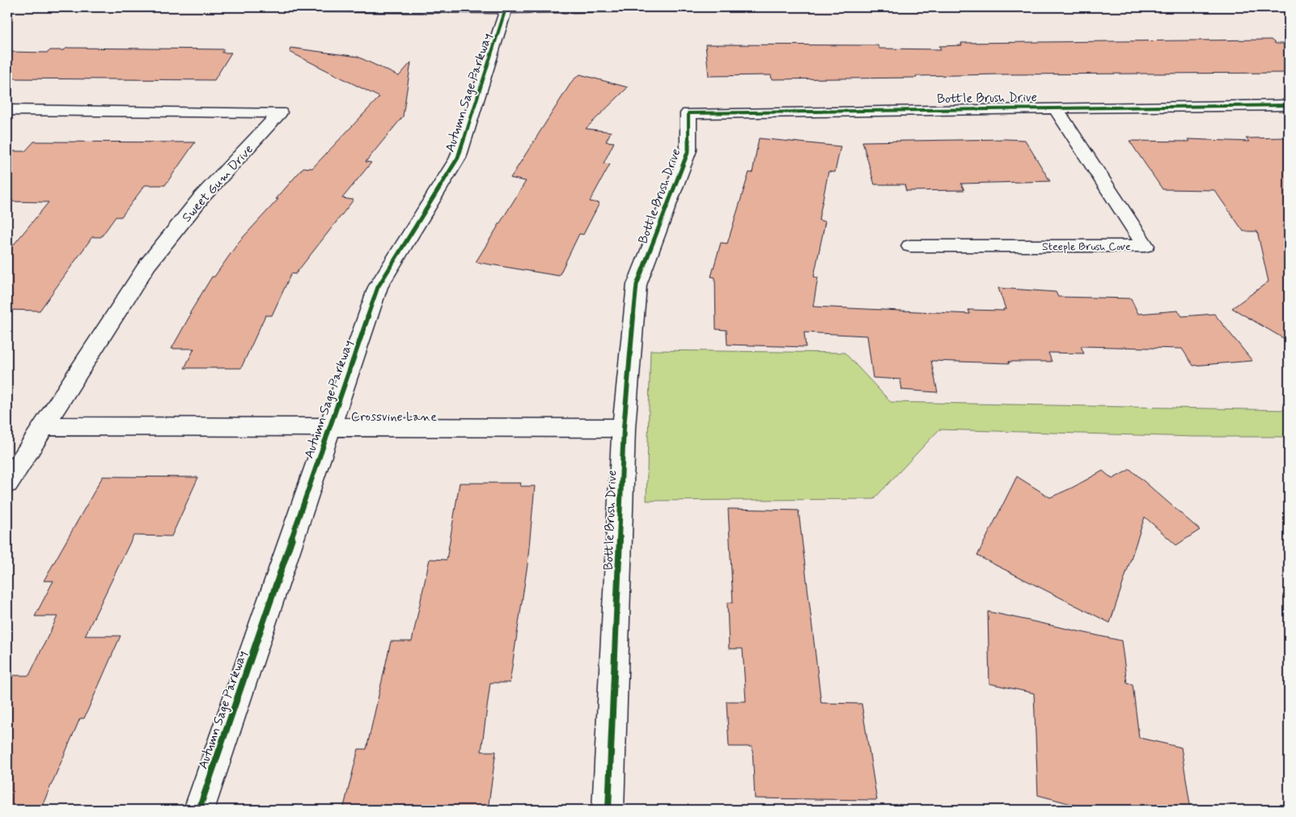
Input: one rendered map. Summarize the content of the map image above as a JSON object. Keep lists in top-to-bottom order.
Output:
{
  "streets": {
    "street": [
      "Autumn Sage Parkway",
      "Bottle Brush Drive",
      "Sweet Gum Drive",
      "Steeple Brush Cove",
      "Crossvine Lane"
    ]
  },
  "crossings": [
    ["Autumn Sage Parkway", "Crossvine Lane"],
    ["Bottle Brush Drive", "Steeple Brush Cove"],
    ["Bottle Brush Drive", "Crossvine Lane"],
    ["Sweet Gum Drive", "Crossvine Lane"]
  ]
}
